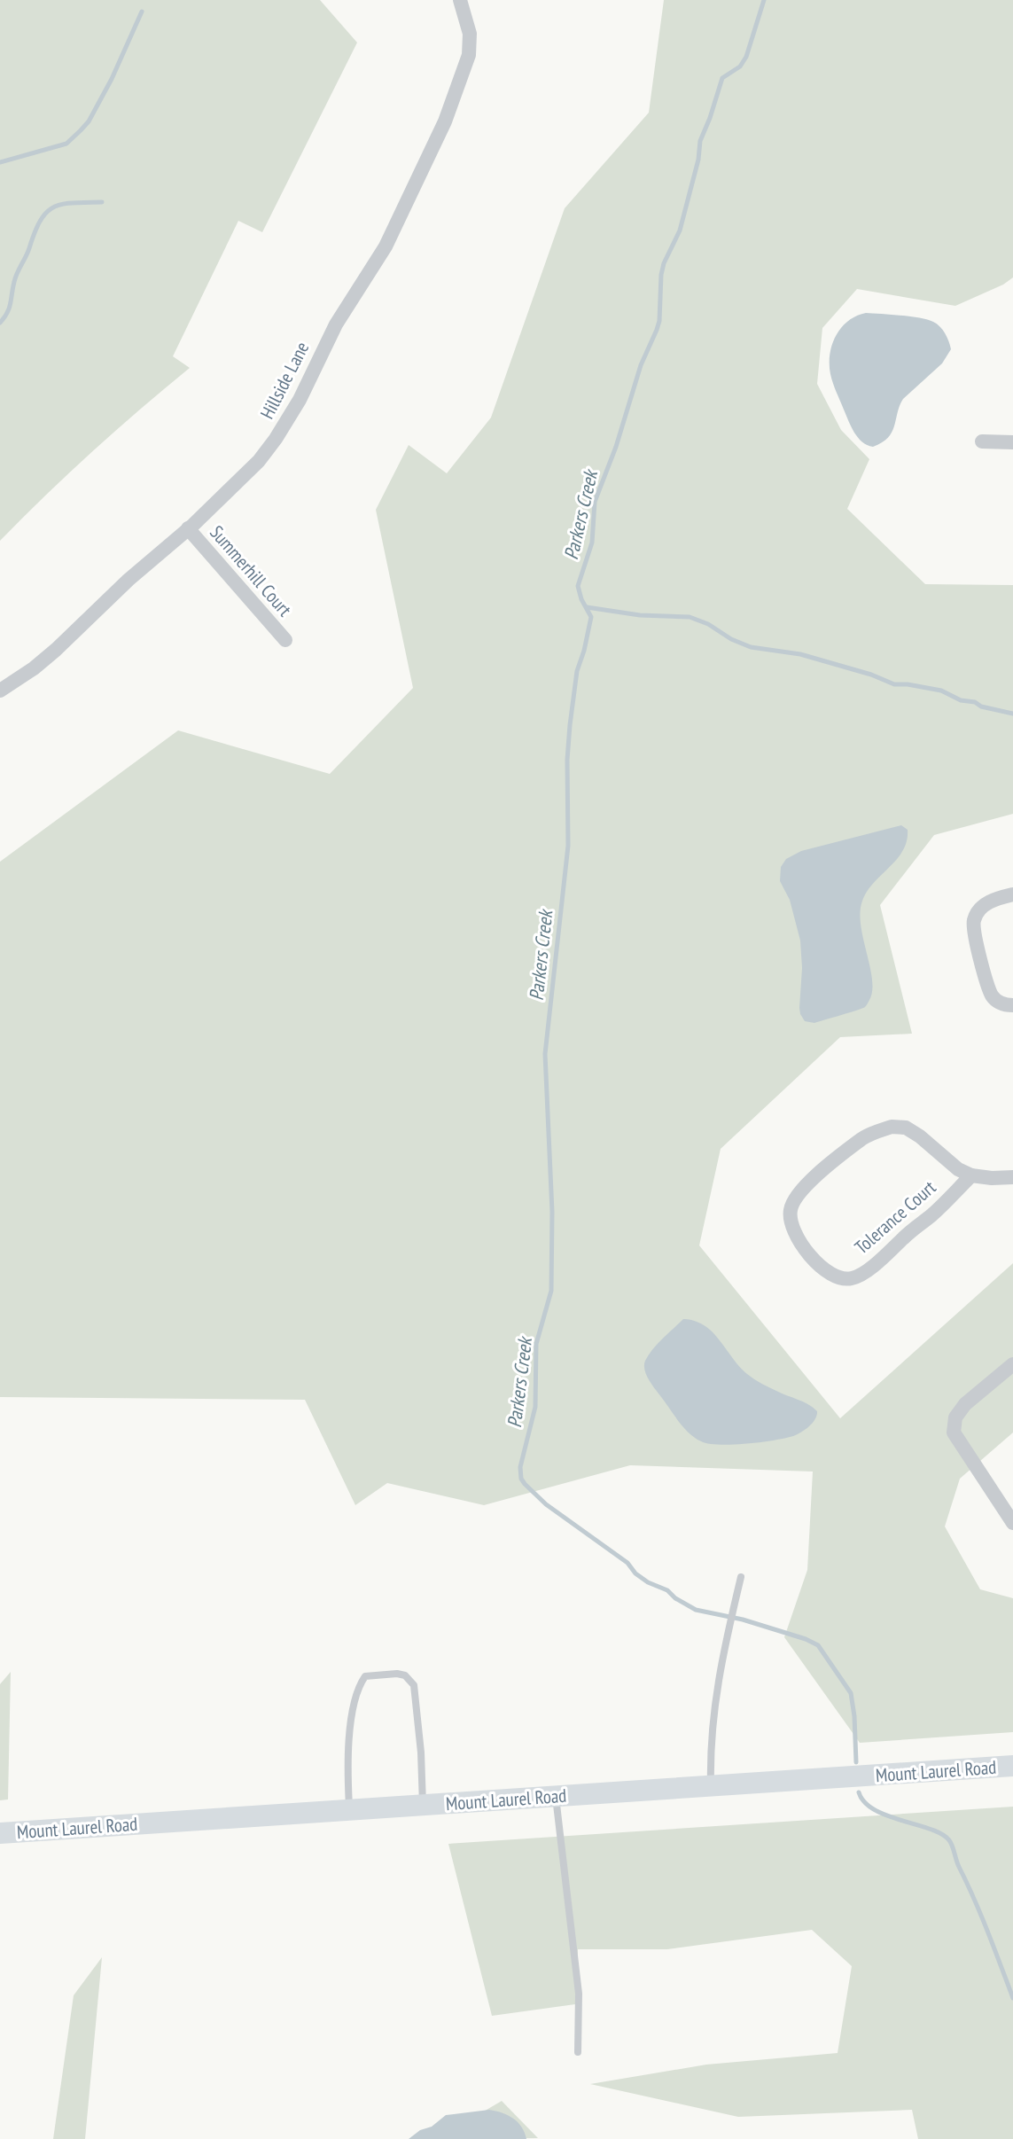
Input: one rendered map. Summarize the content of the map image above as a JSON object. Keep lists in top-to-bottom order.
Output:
{
  "streets": {
    "main road": ["Mount Laurel Road"],
    "street": ["Hillside Lane", "Summerhill Court", "Tolerance Court"]
  },
  "crossings": [
    ["Hillside Lane", "Summerhill Court"]
  ],
  "water": ["Parkers Creek"]
}
